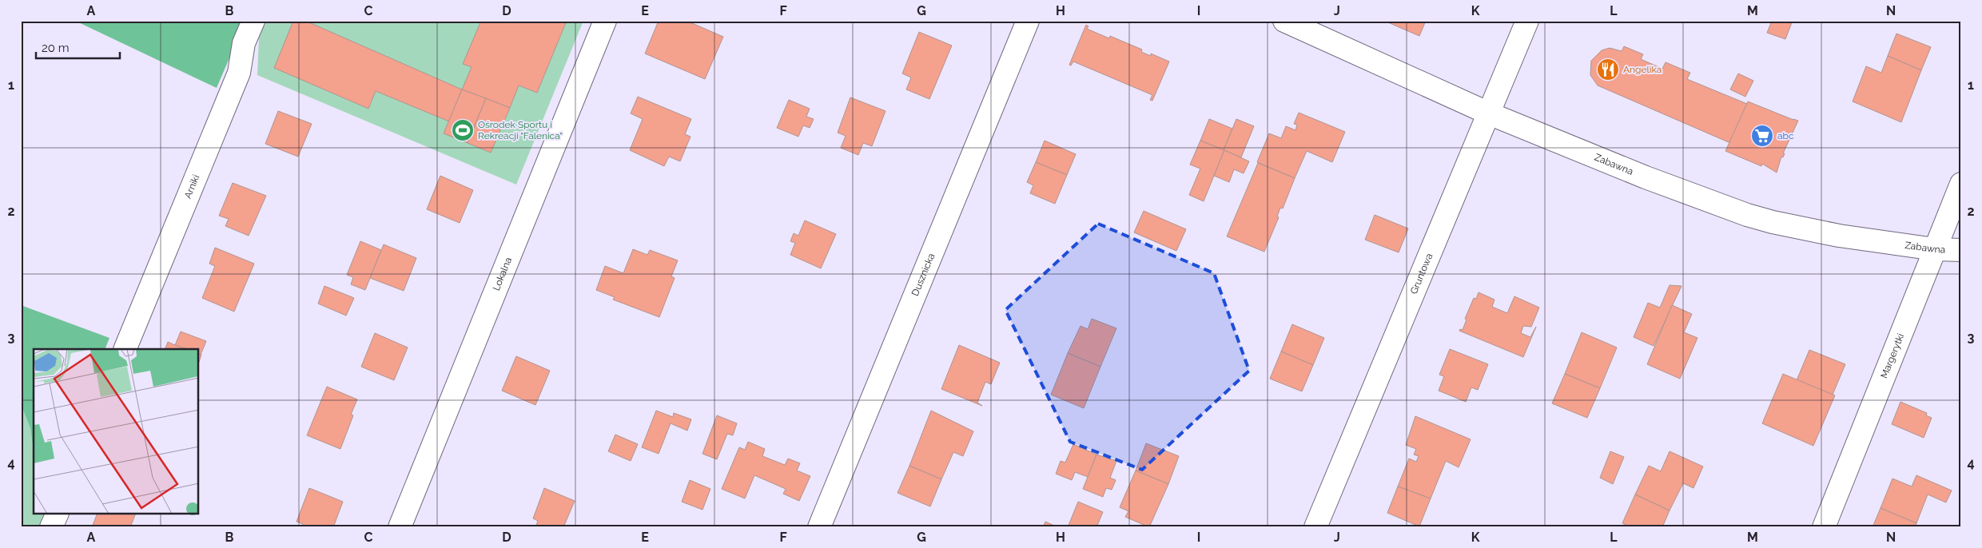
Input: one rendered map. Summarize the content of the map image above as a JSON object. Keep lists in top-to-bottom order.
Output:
{
  "streets": {
    "street": [
      "Zabawna",
      "Arniki",
      "Lokalna",
      "Dusznicka",
      "Gruntowa",
      "Margerytki"
    ]
  },
  "crossings": [
    ["Zabawna", "Gruntowa"],
    ["Zabawna", "Margerytki"]
  ],
  "places": {
    "restaurant": ["Angelika"],
    "sports": ["Ośrodek Sportu i Rekreacji \"Falenica\""],
    "supermarket": ["abc"]
  },
  "scale_bar": "20 m",
  "grid": {
    "columns": [
      "A",
      "B",
      "C",
      "D",
      "E",
      "F",
      "G",
      "H",
      "I",
      "J",
      "K",
      "L",
      "M",
      "N"
    ],
    "rows": [
      "1",
      "2",
      "3",
      "4"
    ]
  }
}
